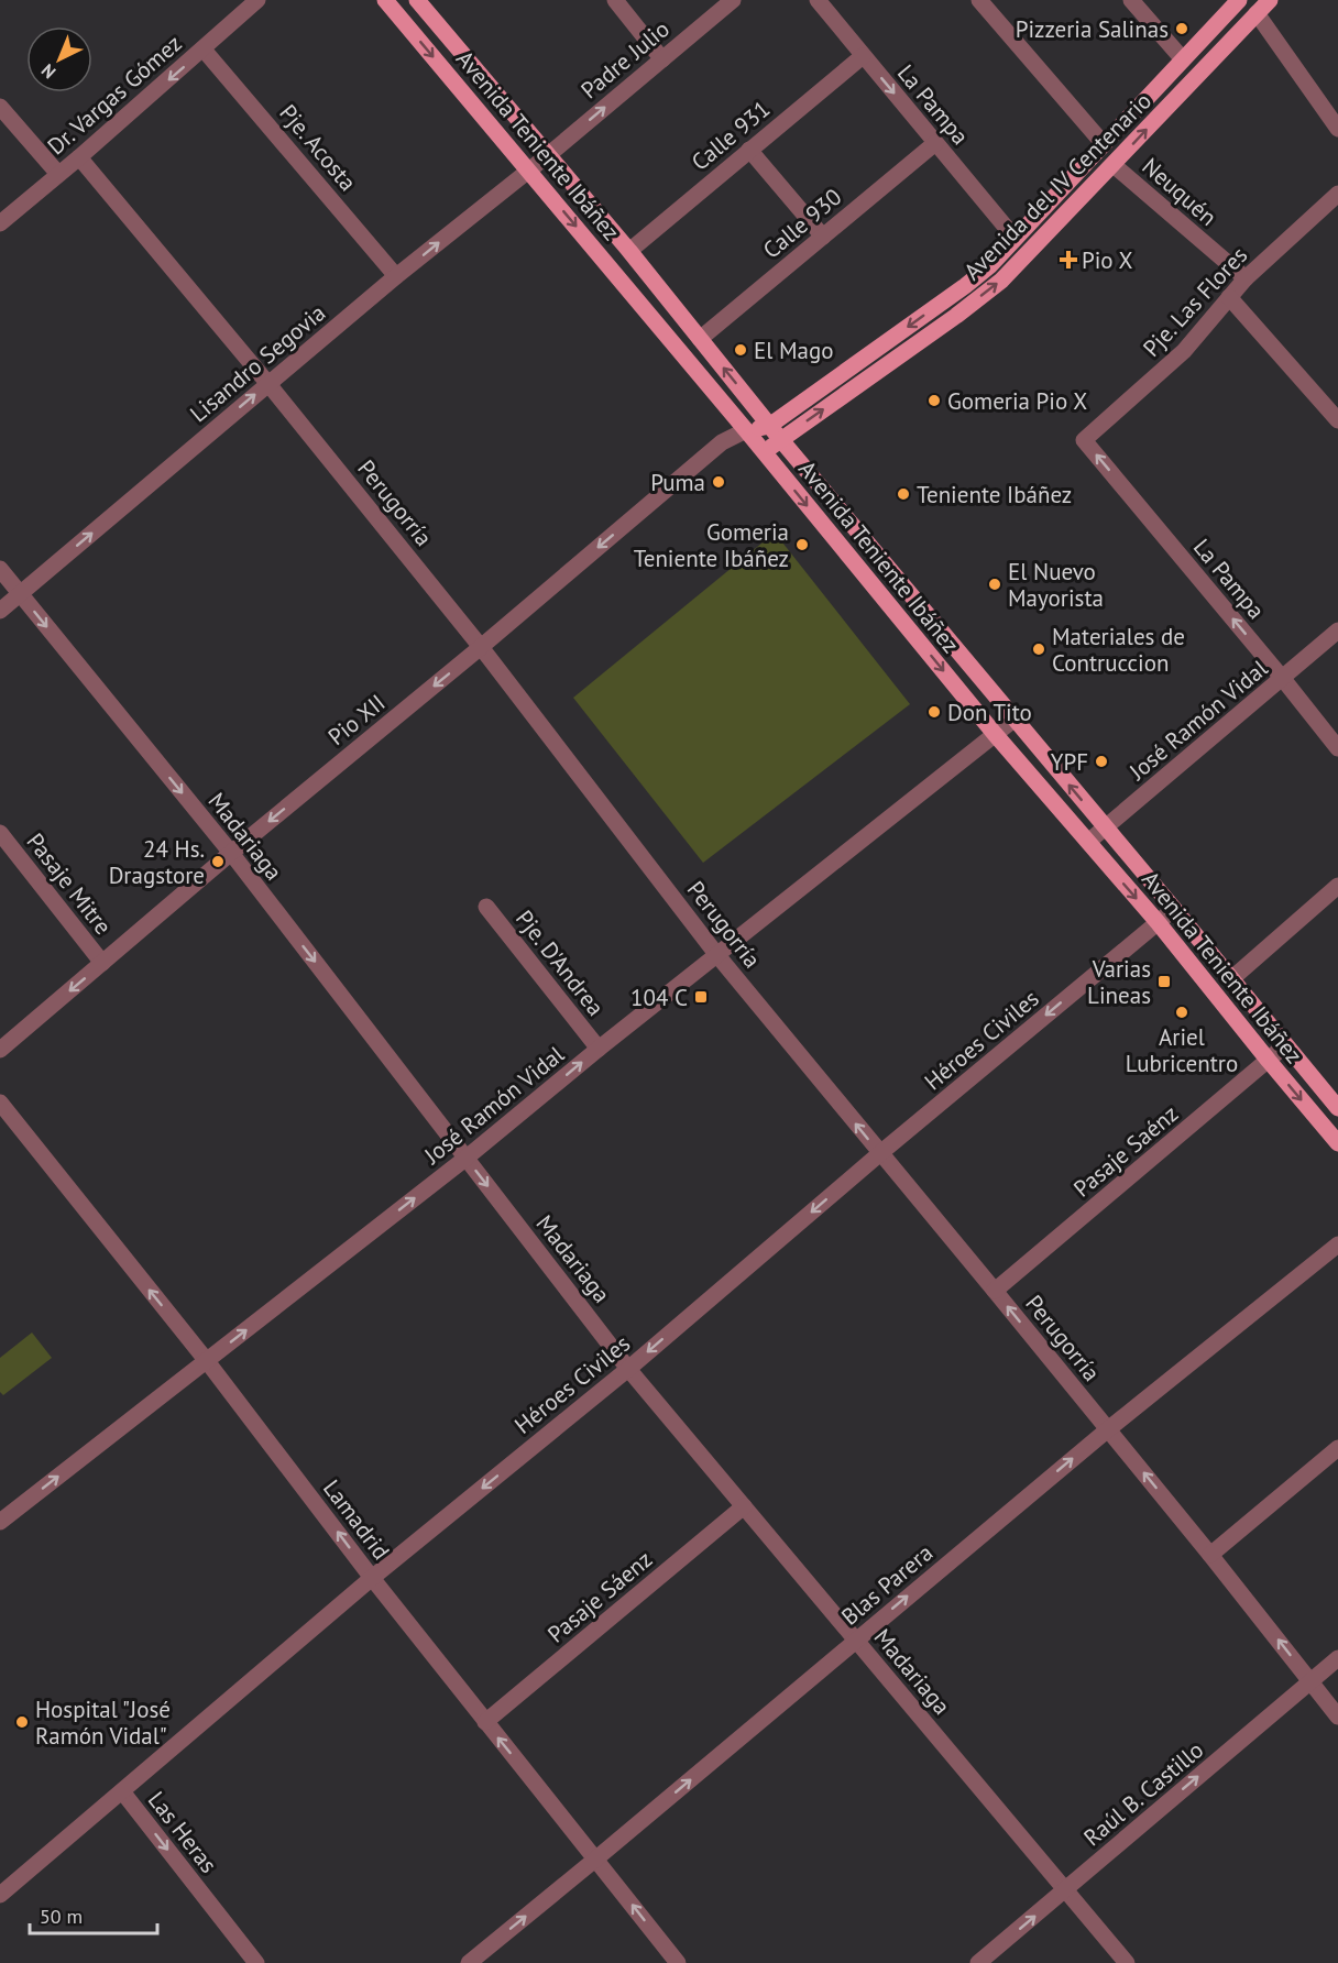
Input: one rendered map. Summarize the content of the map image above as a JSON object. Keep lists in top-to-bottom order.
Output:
{
  "streets": {
    "main road": ["Avenida Teniente Ibáñez", "Avenida del IV Centenario"],
    "street": [
      "Padre Julio",
      "Dr. Vargas Gómez",
      "La Pampa",
      "Calle 931",
      "Pje. Acosta",
      "Neuquén",
      "Calle 930",
      "Pje. Las Flores",
      "Lisandro Segovia",
      "Perugorría",
      "Pio XII",
      "José Ramón Vidal",
      "Madariaga",
      "Pasaje Mitre",
      "Pje. D'Andrea",
      "Héroes Civiles",
      "Pasaje Saénz",
      "Lamadrid",
      "Blas Parera",
      "Pasaje Sáenz",
      "Raúl B. Castillo",
      "Las Heras"
    ]
  },
  "crossings": [
    ["Padre Julio", "Avenida Teniente Ibáñez"],
    ["Padre Julio", "Lisandro Segovia"],
    ["Dr. Vargas Gómez", "Pje. Acosta"],
    ["Dr. Vargas Gómez", "Perugorría"],
    ["La Pampa", "Calle 931"],
    ["La Pampa", "Avenida del IV Centenario"],
    ["La Pampa", "Calle 930"],
    ["La Pampa", "Pje. Las Flores"],
    ["La Pampa", "José Ramón Vidal"],
    ["Calle 931", "Avenida Teniente Ibáñez"],
    ["Avenida Teniente Ibáñez", "Avenida del IV Centenario"],
    ["Avenida Teniente Ibáñez", "Calle 930"],
    ["Avenida Teniente Ibáñez", "Lisandro Segovia"],
    ["Avenida Teniente Ibáñez", "Pio XII"],
    ["Avenida Teniente Ibáñez", "José Ramón Vidal"],
    ["Avenida Teniente Ibáñez", "Héroes Civiles"],
    ["Avenida Teniente Ibáñez", "Pasaje Saénz"],
    ["Pje. Acosta", "Lisandro Segovia"],
    ["Avenida del IV Centenario", "Neuquén"],
    ["Avenida del IV Centenario", "Pio XII"],
    ["Neuquén", "Pje. Las Flores"],
    ["Lisandro Segovia", "Perugorría"],
    ["Lisandro Segovia", "Madariaga"],
    ["Perugorría", "Pio XII"],
    ["Perugorría", "José Ramón Vidal"],
    ["Perugorría", "Héroes Civiles"],
    ["Perugorría", "Pasaje Saénz"],
    ["Perugorría", "Blas Parera"],
    ["Perugorría", "Raúl B. Castillo"],
    ["Pio XII", "Madariaga"],
    ["Pio XII", "Pasaje Mitre"],
    ["José Ramón Vidal", "Madariaga"],
    ["José Ramón Vidal", "Pje. D'Andrea"],
    ["José Ramón Vidal", "Lamadrid"],
    ["Madariaga", "Héroes Civiles"],
    ["Madariaga", "Blas Parera"],
    ["Madariaga", "Pasaje Sáenz"],
    ["Madariaga", "Raúl B. Castillo"],
    ["Héroes Civiles", "Lamadrid"],
    ["Héroes Civiles", "Las Heras"],
    ["Lamadrid", "Blas Parera"],
    ["Lamadrid", "Pasaje Sáenz"]
  ],
  "one_way": [
    "Padre Julio",
    "Dr. Vargas Gómez",
    "Lisandro Segovia",
    "Perugorría",
    "Pio XII",
    "José Ramón Vidal",
    "Madariaga",
    "Héroes Civiles",
    "Lamadrid",
    "Blas Parera",
    "Raúl B. Castillo",
    "Las Heras"
  ],
  "places": {
    "other": [
      "Pizzeria Salinas",
      "El Mago",
      "Gomeria Pio X",
      "Puma",
      "Teniente Ibáñez",
      "Gomeria Teniente Ibáñez",
      "El Nuevo Mayorista",
      "Materiales de Contruccion",
      "Don Tito",
      "YPF",
      "24 Hs. Dragstore",
      "Ariel Lubricentro",
      "Hospital \"José Ramón Vidal\""
    ],
    "health": ["Pio X"],
    "transit": ["Varias Lineas", "104 C"]
  },
  "scale_bar": "50 m",
  "north": "bottom left"
}
